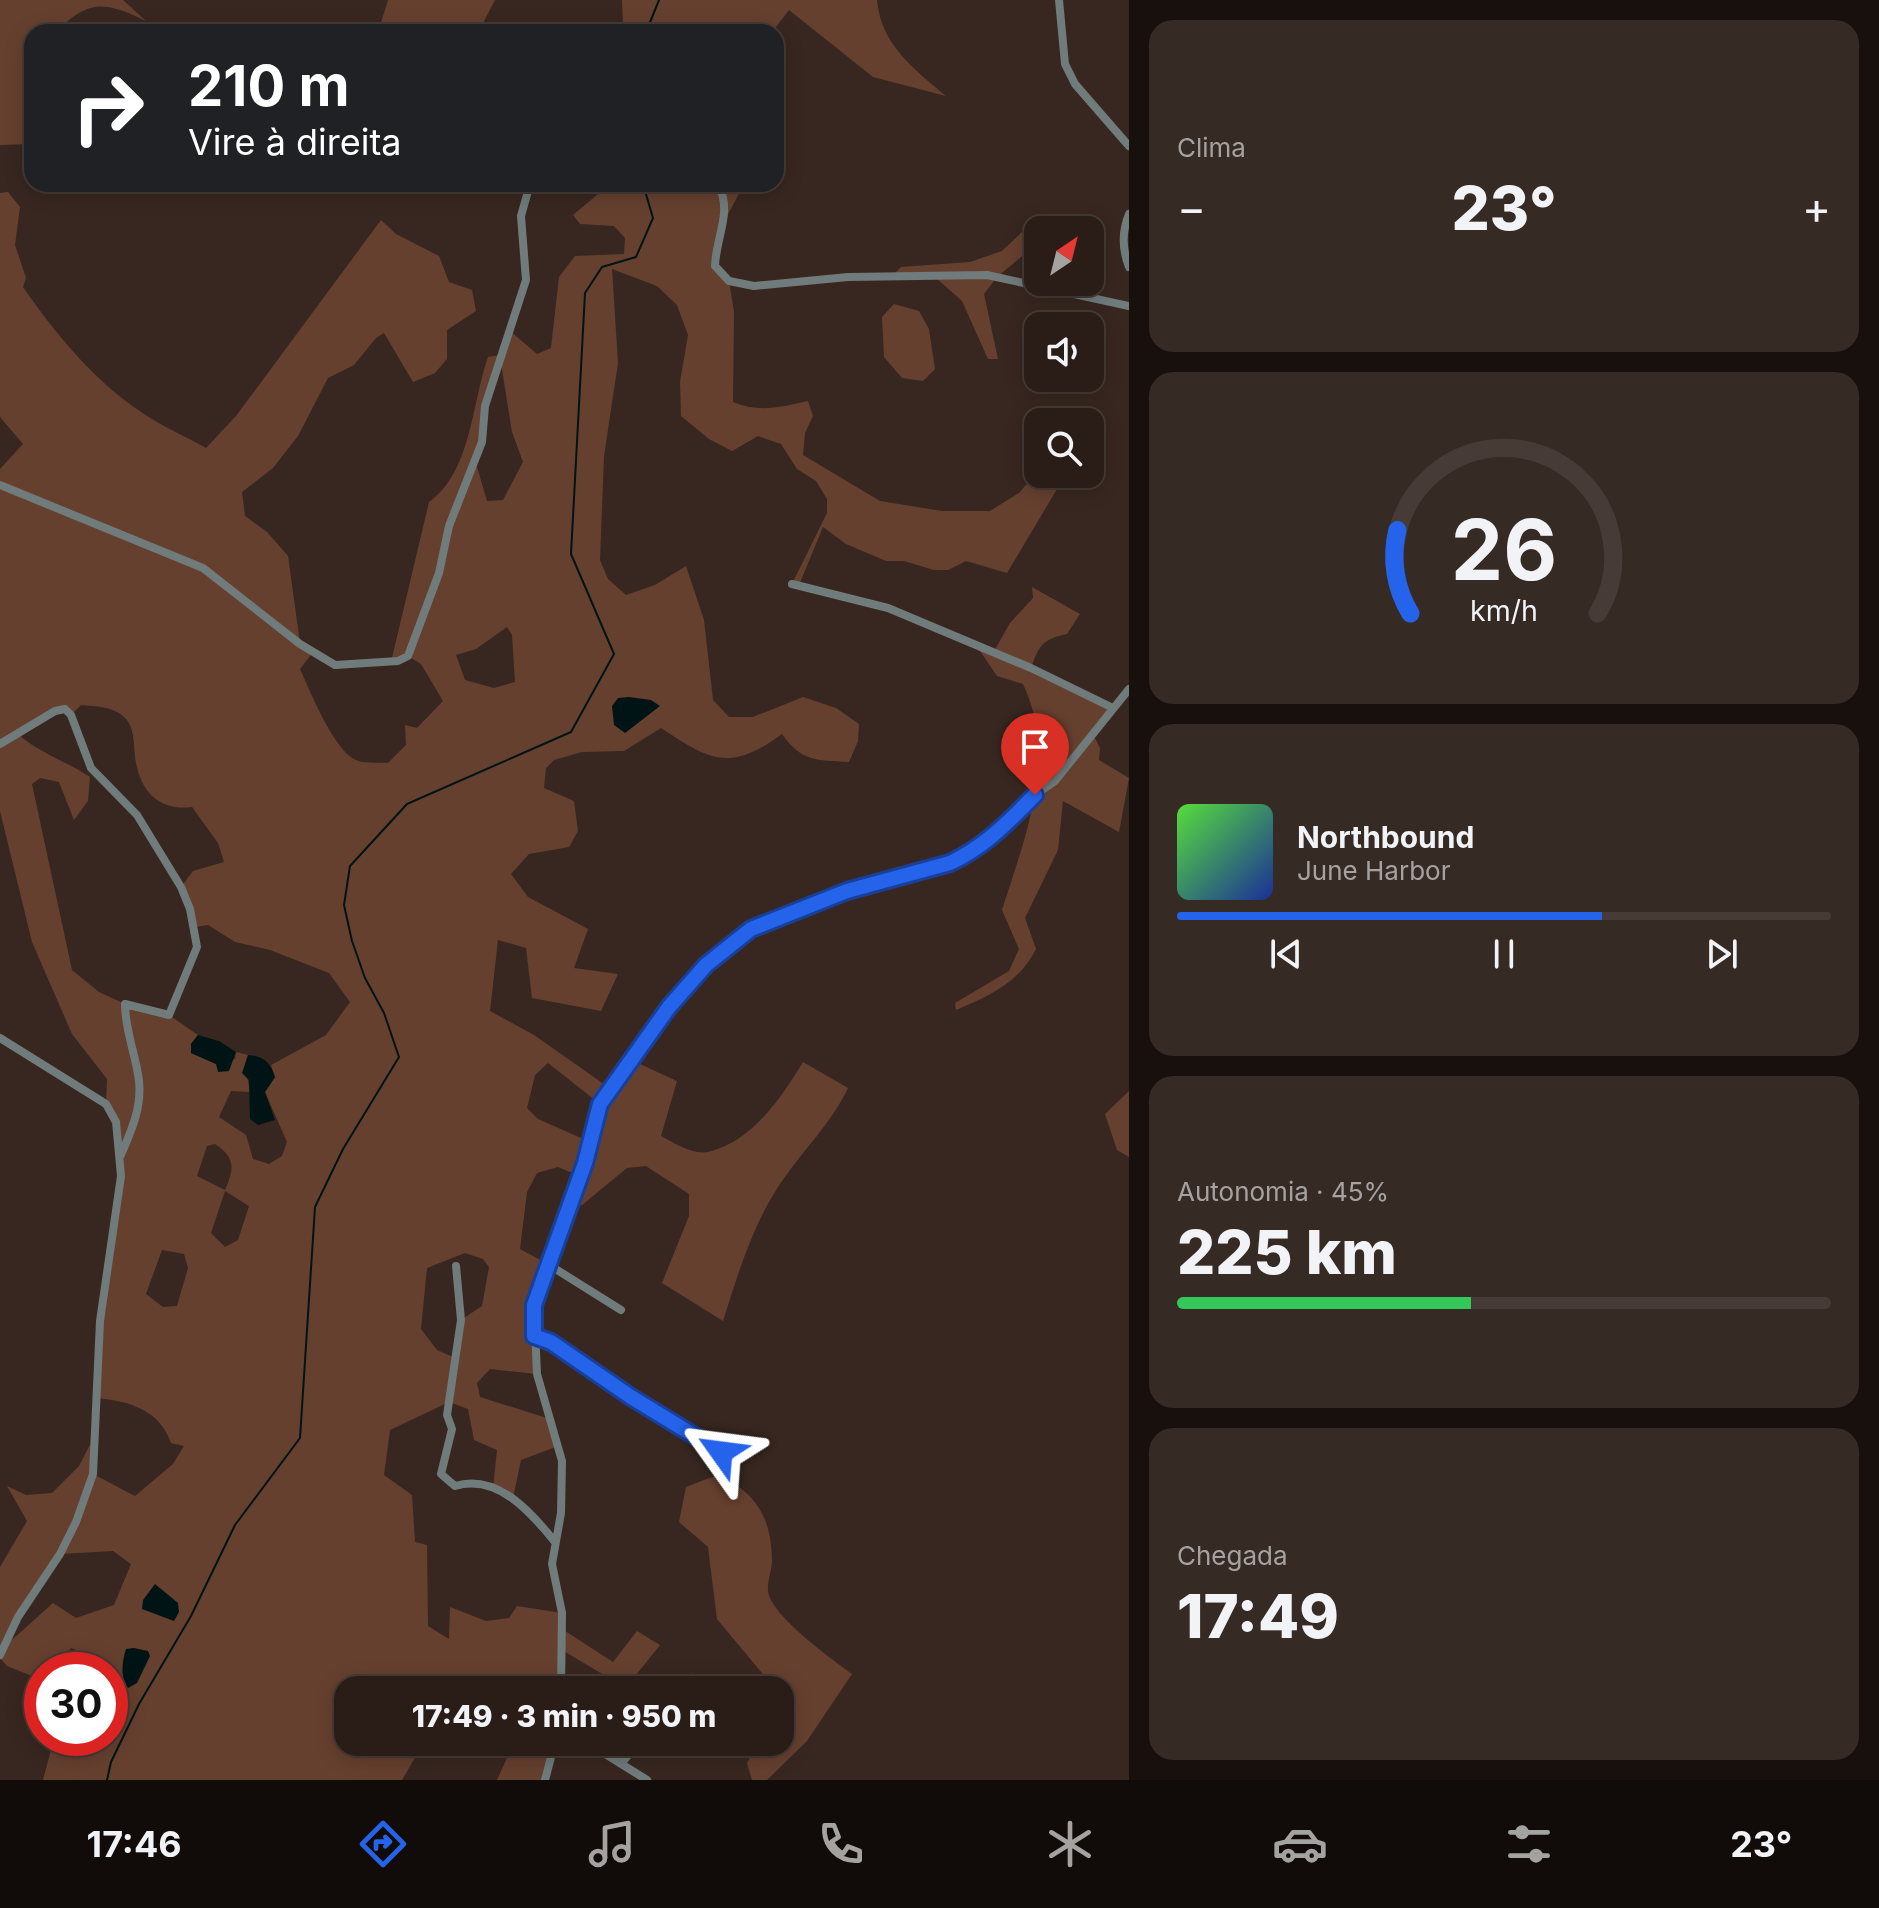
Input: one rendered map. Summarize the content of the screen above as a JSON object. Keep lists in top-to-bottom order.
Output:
{
  "north": "top right",
  "page": {
    "tile": [
      "Clima",
      ["Autonomia · 45%", "225 km"],
      ["Chegada", "17:49"]
    ],
    "turn": ["210 m", "Vire à direita"],
    "heat": ["−", "23°", "+"],
    "song": ["Northbound", "June Harbor"],
    "limit": "30",
    "trip": "17:49 · 3 min · 950 m",
    "tabs": ["17:46", "23°"],
    "gauge": ["26", "km/h"]
  }
}
